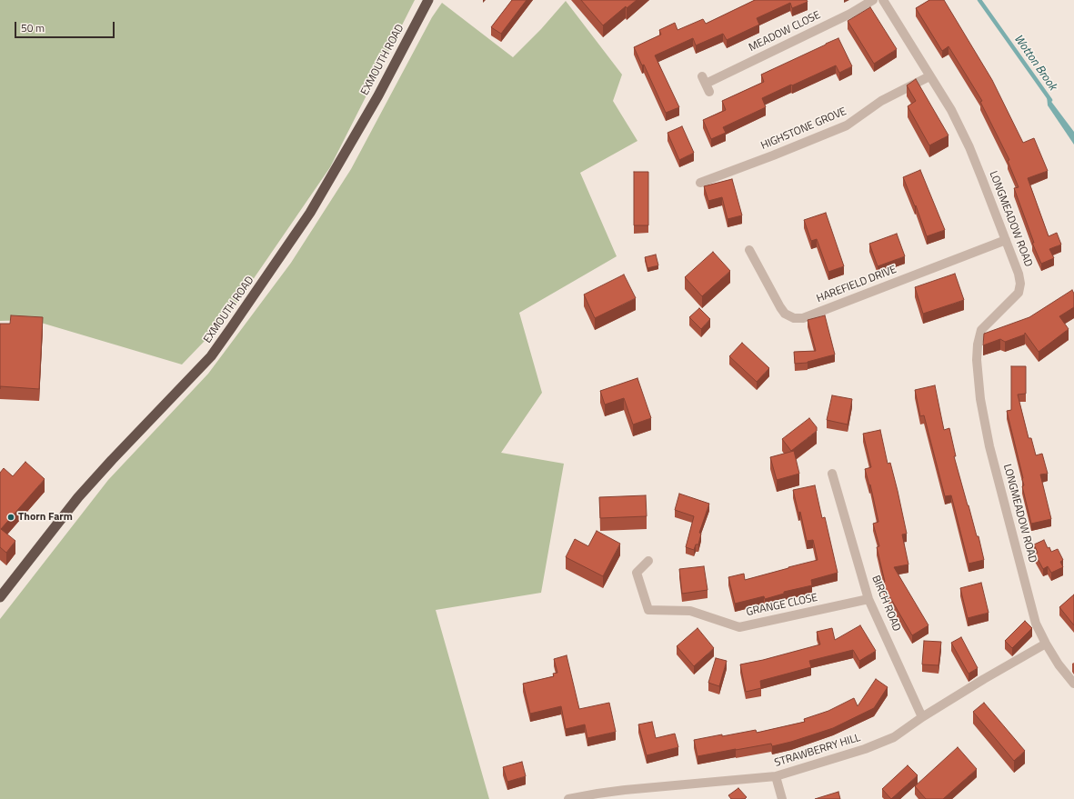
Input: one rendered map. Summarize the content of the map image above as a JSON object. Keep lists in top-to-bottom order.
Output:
{
  "streets": {
    "highway": ["EXMOUTH ROAD"],
    "street": [
      "MEADOW CLOSE",
      "HIGHSTONE GROVE",
      "LONGMEADOW ROAD",
      "HAREFIELD DRIVE",
      "BIRCH ROAD",
      "GRANGE CLOSE",
      "STRAWBERRY HILL"
    ]
  },
  "crossings": [
    ["HIGHSTONE GROVE", "LONGMEADOW ROAD"],
    ["LONGMEADOW ROAD", "HAREFIELD DRIVE"],
    ["LONGMEADOW ROAD", "STRAWBERRY HILL"],
    ["BIRCH ROAD", "GRANGE CLOSE"],
    ["BIRCH ROAD", "STRAWBERRY HILL"]
  ],
  "water": ["Wotton Brook"],
  "places": ["Thorn Farm"],
  "scale_bar": "50 m"
}
